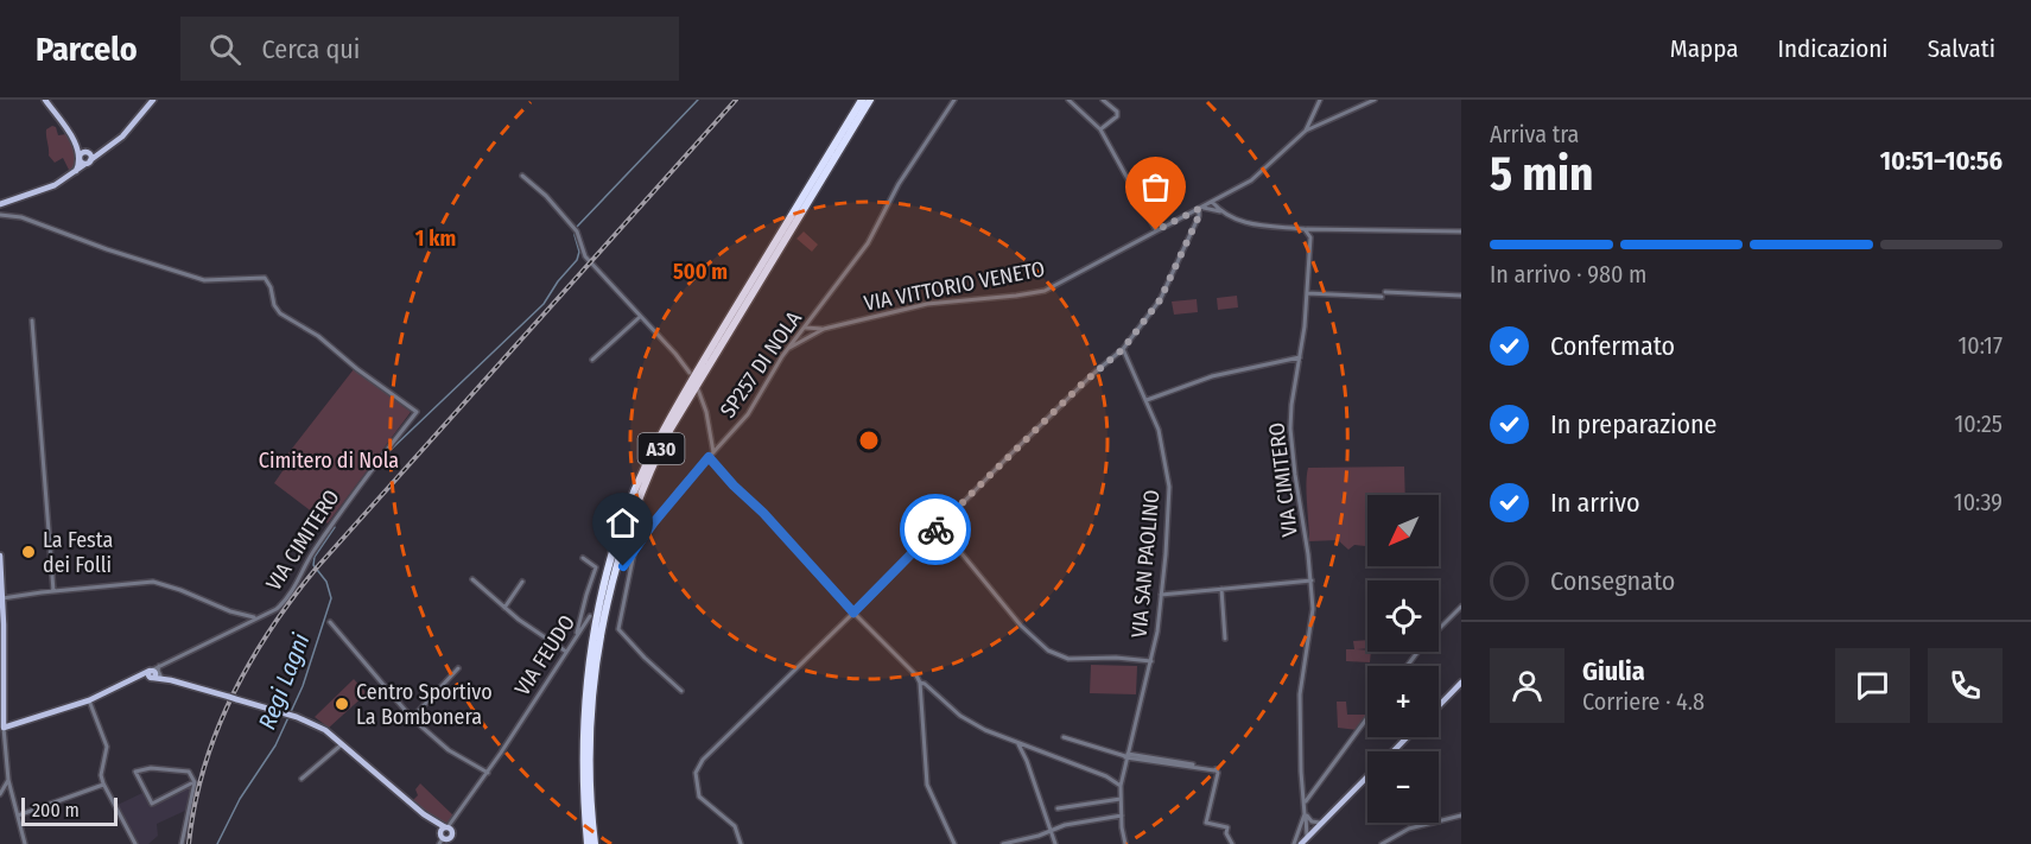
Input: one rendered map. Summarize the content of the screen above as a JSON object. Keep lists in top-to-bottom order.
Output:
{
  "streets": {
    "highway": ["A30"],
    "street": [
      "VIA VITTORIO VENETO",
      "SP257 DI NOLA",
      "VIA CIMITERO",
      "VIA SAN PAOLINO",
      "VIA FEUDO"
    ]
  },
  "crossings": [
    ["VIA VITTORIO VENETO", "SP257 DI NOLA"]
  ],
  "water": ["Regi Lagni"],
  "parks": ["Cimitero di Nola"],
  "places": ["La Festa dei Folli", "Centro Sportivo La Bombonera"],
  "scale_bar": "200 m",
  "north": "bottom left",
  "page": {
    "header": "Parcelo",
    "search": "Cerca qui",
    "nav": ["Mappa", "Indicazioni", "Salvati"],
    "heading": ["5 min", "Arriva tra", "10:51–10:56"],
    "panel": ["Giulia", "Corriere · 4.8"],
    "bar": "In arrivo · 980 m",
    "list": [
      ["Confermato", "10:17"],
      ["In preparazione", "10:25"],
      ["In arrivo", "10:39"],
      "Consegnato"
    ],
    "map_buttons": ["+", "−"],
    "scale": "200 m"
  },
  "rings": ["1 km", "500 m"]
}
